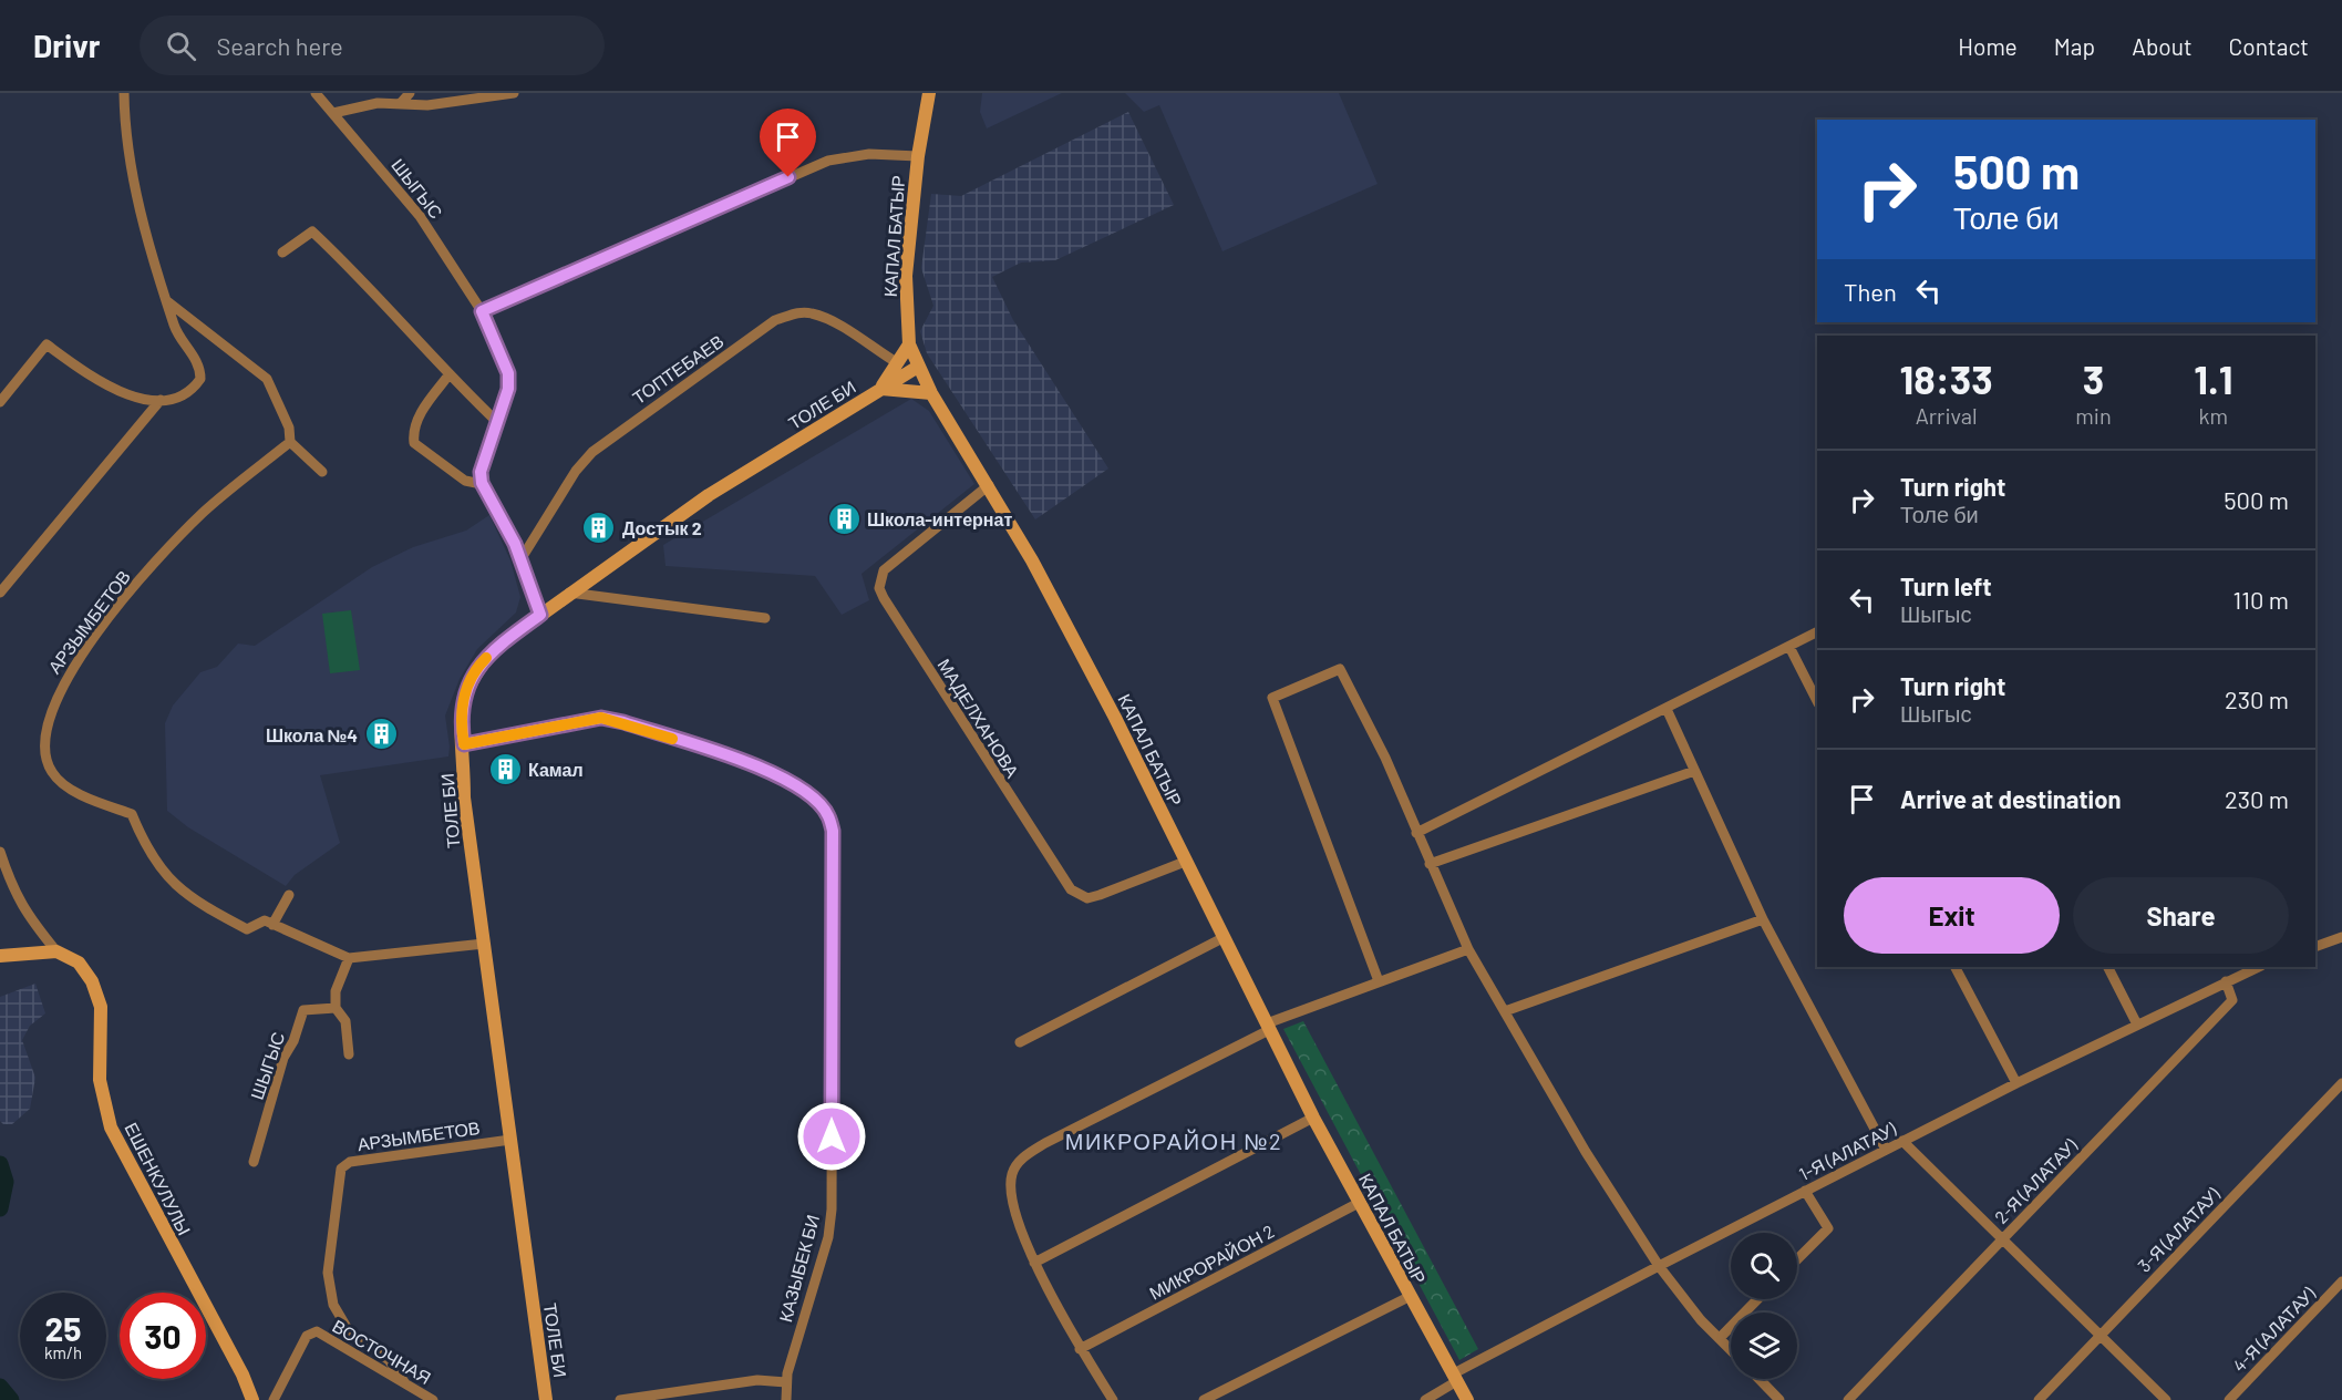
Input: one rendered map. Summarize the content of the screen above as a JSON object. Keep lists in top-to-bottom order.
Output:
{
  "streets": {
    "main road": ["КАПАЛ БАТЫР", "ТОЛЕ БИ", "ЕШЕНКУЛУЛЫ"],
    "street": [
      "ШЫГЫС",
      "ТОПТЕБАЕВ",
      "АРЗЫМБЕТОВ",
      "МАДЕЛХАНОВА",
      "1-Я (АЛАТАУ)",
      "2-Я (АЛАТАУ)",
      "3-Я (АЛАТАУ)",
      "МИКРОРАЙОН 2",
      "КАЗЫБЕК БИ",
      "4-Я (АЛАТАУ)",
      "ВОСТОЧНАЯ"
    ]
  },
  "crossings": [
    ["КАПАЛ БАТЫР", "ТОЛЕ БИ"],
    ["КАПАЛ БАТЫР", "МАДЕЛХАНОВА"],
    ["КАПАЛ БАТЫР", "1-Я (АЛАТАУ)"],
    ["КАПАЛ БАТЫР", "МИКРОРАЙОН 2"],
    ["ТОЛЕ БИ", "АРЗЫМБЕТОВ"],
    ["ТОЛЕ БИ", "КАЗЫБЕК БИ"],
    ["АРЗЫМБЕТОВ", "ВОСТОЧНАЯ"],
    ["1-Я (АЛАТАУ)", "2-Я (АЛАТАУ)"]
  ],
  "districts": ["МИКРОРАЙОН №2"],
  "places": {
    "building": [
      "Школа-интернат",
      "Достык 2",
      "Школа №4",
      "Камал"
    ]
  },
  "page": {
    "header": "Drivr",
    "search": "Search here",
    "nav": [
      "Home",
      "Map",
      "About",
      "Contact"
    ],
    "turn": ["500 m", "Толе би"],
    "then": "Then",
    "eta": [
      "18:33",
      "Arrival",
      "3",
      "min",
      "1.1",
      "km"
    ],
    "list": [
      {
        "name": "Turn right",
        "note": "Толе би",
        "value": "500 m"
      },
      {
        "name": "Turn left",
        "note": "Шыгыс",
        "value": "110 m"
      },
      {
        "name": "Turn right",
        "note": "Шыгыс",
        "value": "230 m"
      },
      {
        "name": "Arrive at destination",
        "value": "230 m"
      }
    ],
    "buttons": ["Exit", "Share"],
    "speed": "25 km/h",
    "limit": "30"
  }
}
